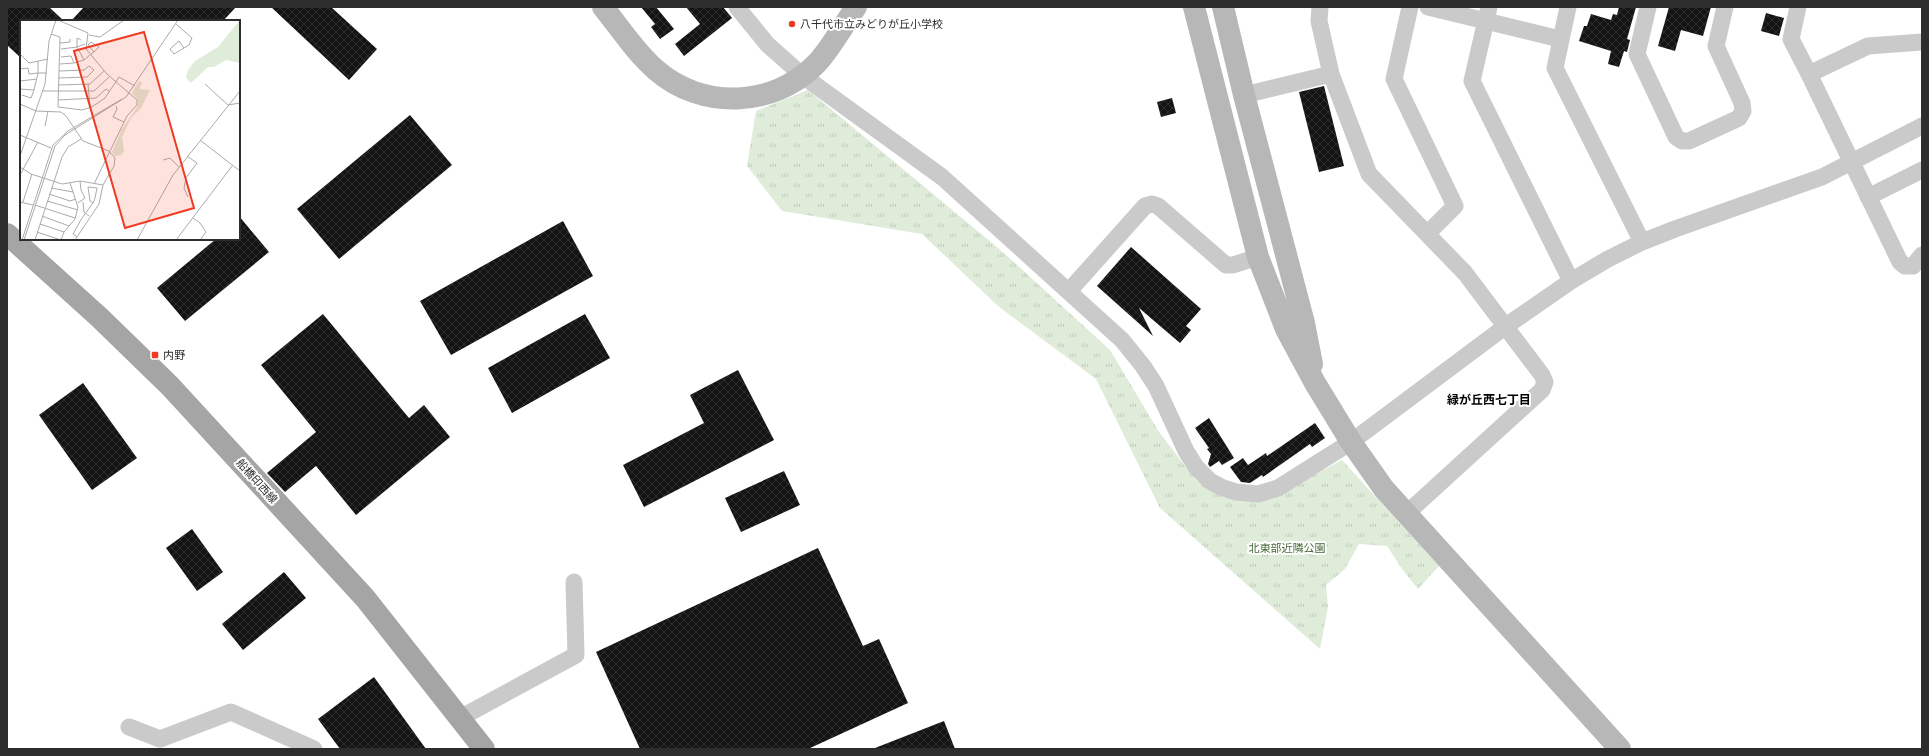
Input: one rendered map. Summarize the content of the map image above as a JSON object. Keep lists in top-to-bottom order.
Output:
{
  "streets": {
    "main road": ["船橋印西線"]
  },
  "districts": ["緑が丘西七丁目"],
  "parks": ["北東部近隣公園"],
  "places": {
    "other": ["八千代市立みどりが丘小学校"],
    "transit": ["内野"]
  }
}
